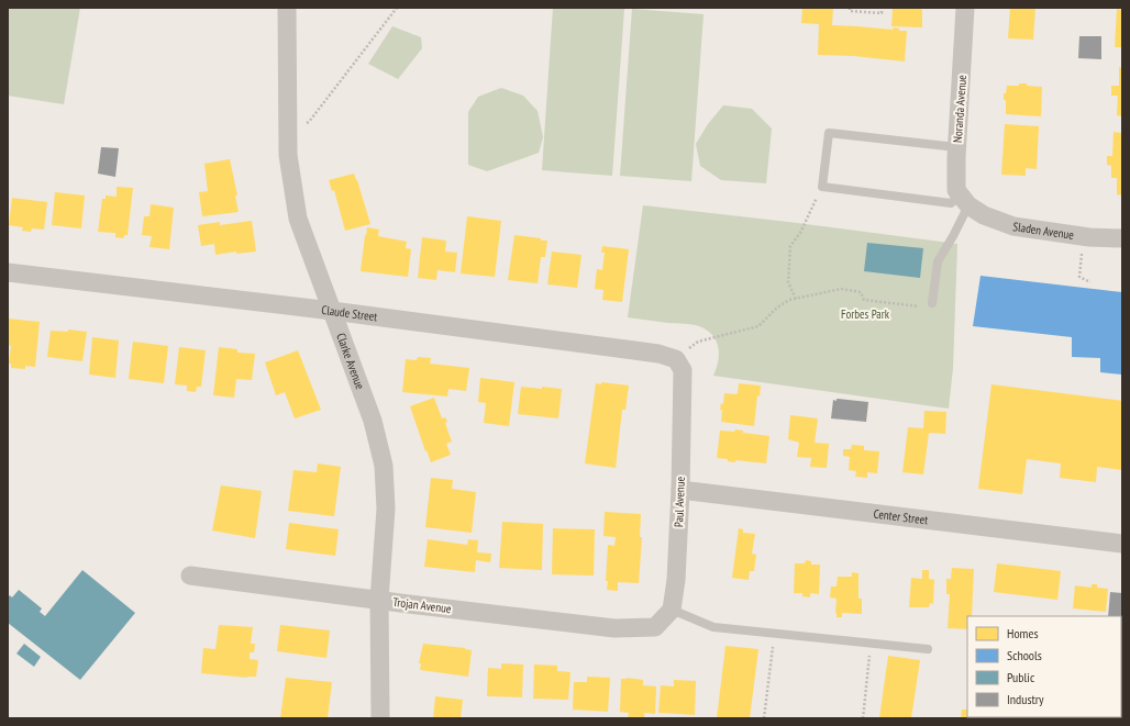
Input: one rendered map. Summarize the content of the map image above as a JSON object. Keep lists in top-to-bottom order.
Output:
{
  "streets": {
    "street": [
      "Noranda Avenue",
      "Sladen Avenue",
      "Claude Street",
      "Clarke Avenue",
      "Paul Avenue",
      "Center Street",
      "Trojan Avenue"
    ]
  },
  "crossings": [
    ["Noranda Avenue", "Sladen Avenue"],
    ["Claude Street", "Clarke Avenue"],
    ["Claude Street", "Paul Avenue"],
    ["Clarke Avenue", "Trojan Avenue"],
    ["Paul Avenue", "Center Street"],
    ["Paul Avenue", "Trojan Avenue"]
  ],
  "parks": ["Forbes Park"],
  "legend": [
    "Homes",
    "Schools",
    "Public",
    "Industry"
  ]
}
